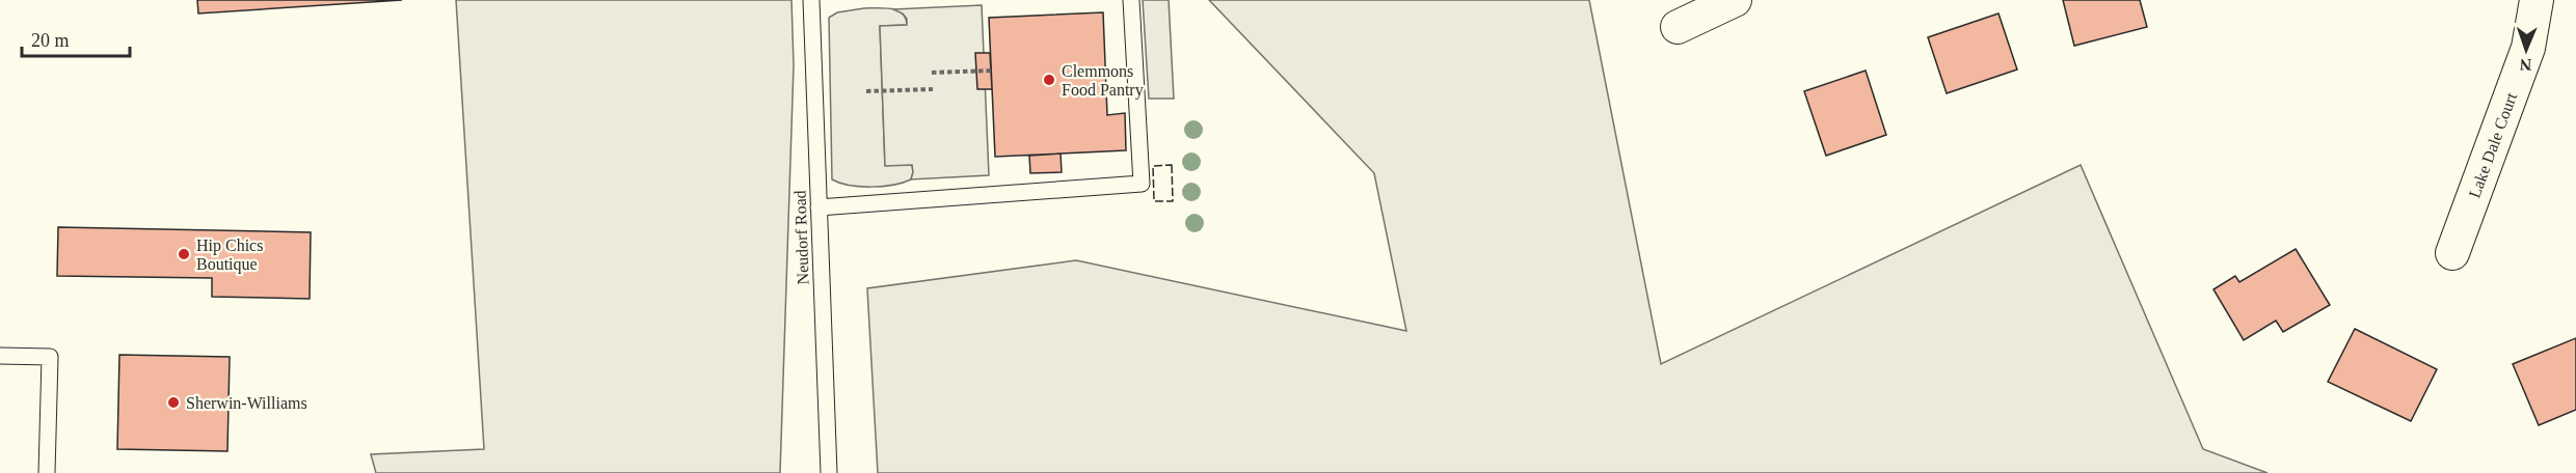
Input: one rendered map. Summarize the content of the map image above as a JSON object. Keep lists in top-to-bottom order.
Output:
{
  "streets": {
    "street": ["Lake Dale Court"],
    "lane": ["Neudorf Road"]
  },
  "places": ["Clemmons Food Pantry", "Hip Chics Boutique", "Sherwin-Williams"],
  "scale_bar": "20 m",
  "north": "bottom"
}
